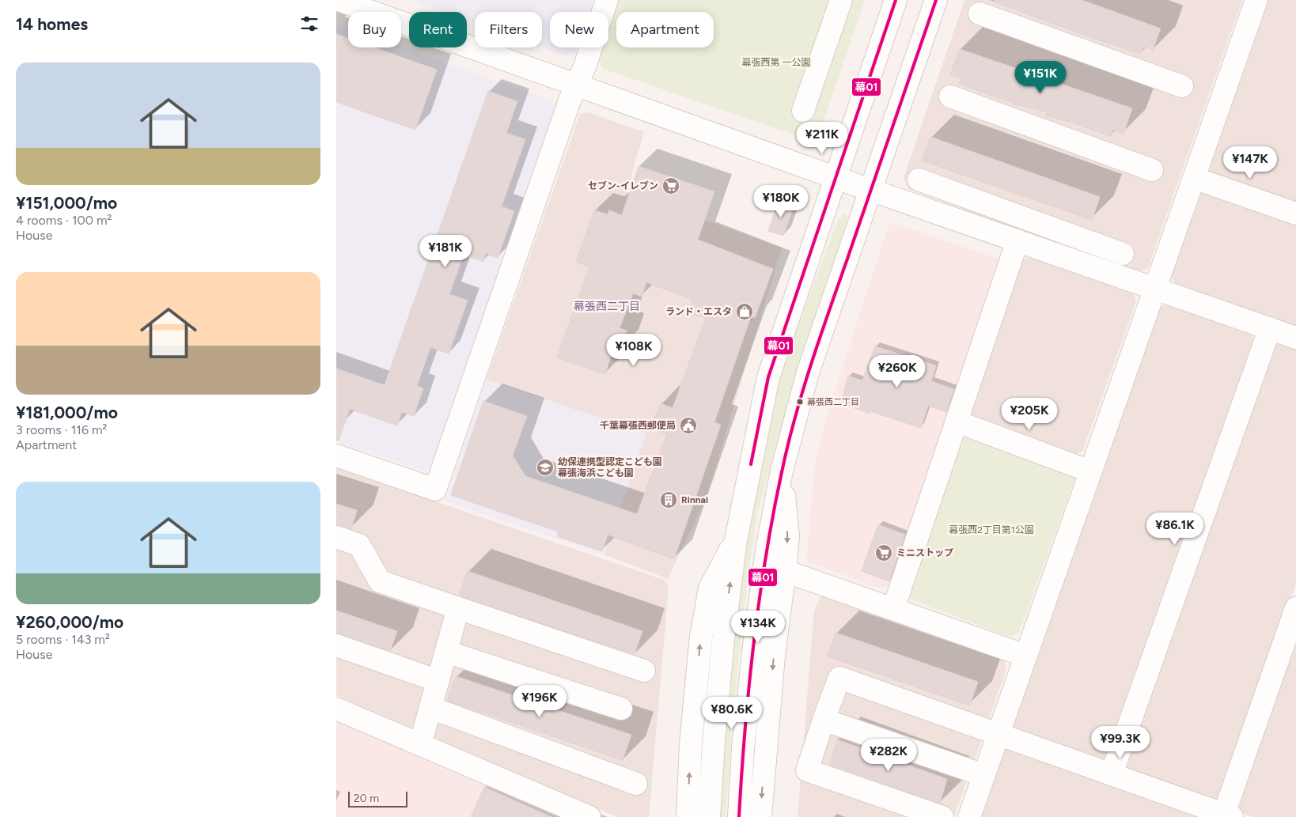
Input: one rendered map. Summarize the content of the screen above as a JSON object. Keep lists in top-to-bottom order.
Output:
{
  "districts": ["幕張西二丁目"],
  "parks": ["幕張西第 一公園", "幕張西2丁目第1公園"],
  "places": {
    "supermarket": ["セブン-イレブン", "ミニストップ"],
    "shop": ["ランド・エスタ"],
    "other": ["幕張西二丁目"],
    "public building": ["千葉幕張西郵便局"],
    "school or university": ["幼保連携型認定こども園 幕張海浜こども園"],
    "building": ["Rinnai"]
  },
  "lines": ["transit line 幕01"],
  "scale_bar": "20 m",
  "page": {
    "heading": "14 homes",
    "chip": [
      "Buy",
      "Rent",
      "Filters",
      "New",
      "Apartment"
    ],
    "list": [
      {
        "name": "¥151,000/mo",
        "note": "4 rooms · 100 m² · House"
      },
      {
        "name": "¥181,000/mo",
        "note": "3 rooms · 116 m² · Apartment"
      },
      {
        "name": "¥260,000/mo",
        "note": "5 rooms · 143 m² · House"
      }
    ],
    "price": [
      "¥151K",
      "¥211K",
      "¥147K",
      "¥180K",
      "¥181K",
      "¥108K",
      "¥260K",
      "¥205K",
      "¥86.1K",
      "¥134K",
      "¥196K",
      "¥80.6K",
      "¥99.3K",
      "¥282K"
    ],
    "scale": "20 m"
  }
}
